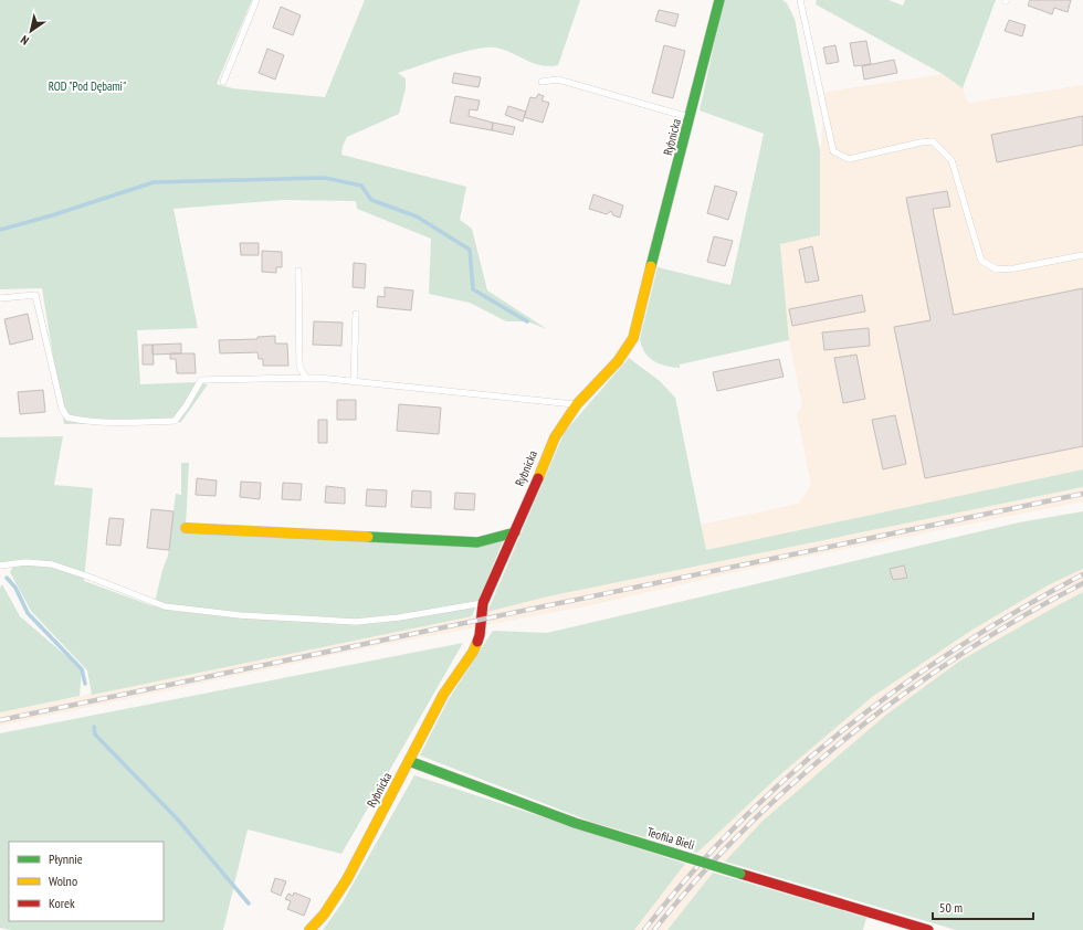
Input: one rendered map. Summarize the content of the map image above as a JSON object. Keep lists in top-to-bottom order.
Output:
{
  "streets": {
    "street": ["Rybnicka", "Teofila Bieli"]
  },
  "crossings": [
    ["Rybnicka", "Teofila Bieli"]
  ],
  "parks": ["ROD \"Pod Dębami\""],
  "legend": ["Płynnie", "Wolno", "Korek"],
  "scale_bar": "50 m",
  "north": "bottom left"
}
